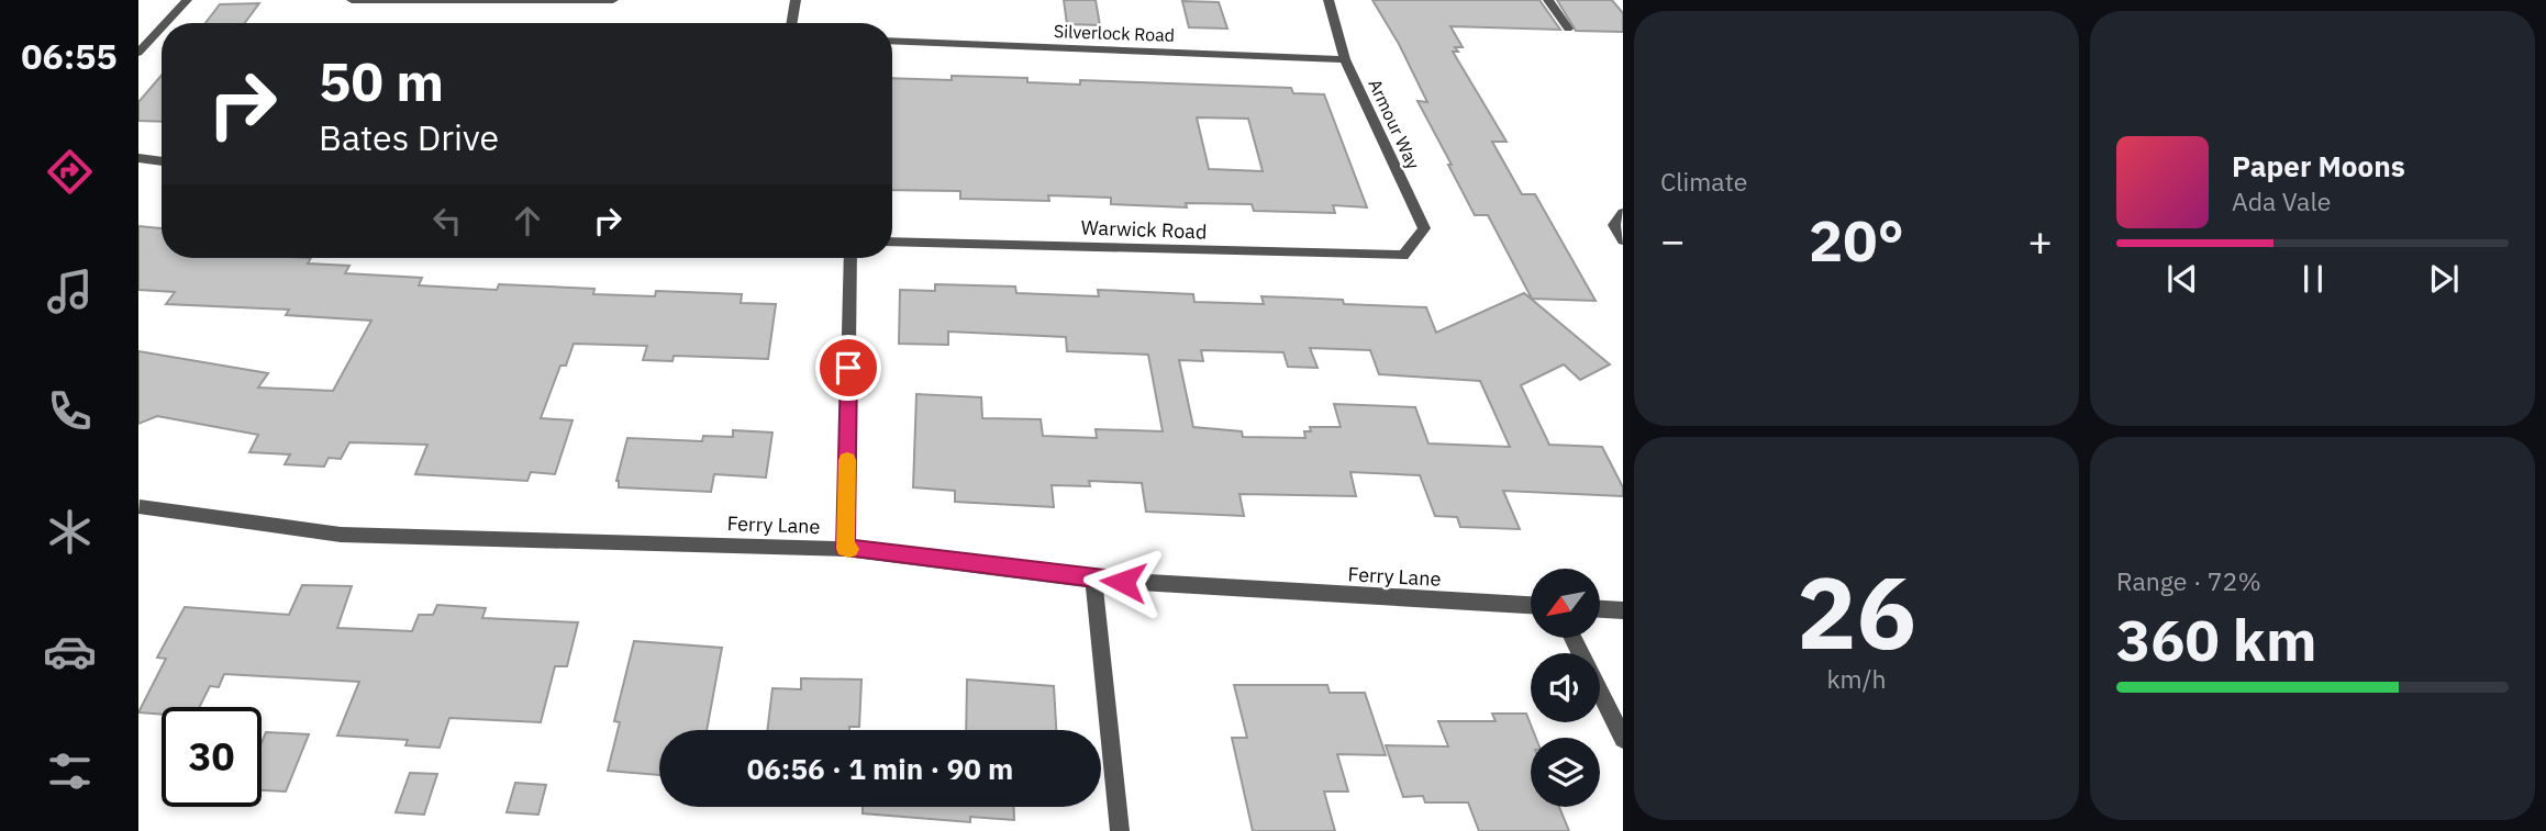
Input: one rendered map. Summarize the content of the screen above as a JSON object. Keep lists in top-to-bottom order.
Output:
{
  "streets": {
    "street": [
      "Silverlock Road",
      "Armour Way",
      "Warwick Road",
      "Ferry Lane"
    ]
  },
  "crossings": [
    ["Silverlock Road", "Armour Way"],
    ["Armour Way", "Warwick Road"]
  ],
  "north": "bottom left",
  "page": {
    "tabs": "06:55",
    "tile": [
      "Climate",
      ["26", "km/h"],
      ["Range · 72%", "360 km"]
    ],
    "turn": ["50 m", "Bates Drive"],
    "song": ["Paper Moons", "Ada Vale"],
    "heat": ["−", "20°", "+"],
    "limit": "30",
    "trip": "06:56 · 1 min · 90 m"
  }
}
